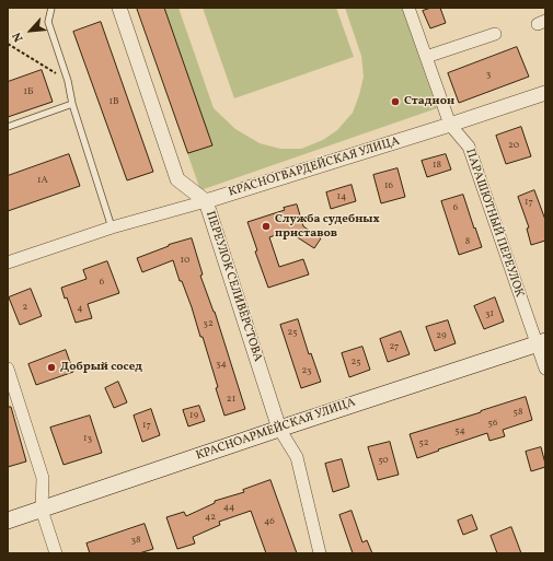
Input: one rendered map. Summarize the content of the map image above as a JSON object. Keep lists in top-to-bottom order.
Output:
{
  "streets": {
    "main road": ["КРАСНОАРМЕЙСКАЯ УЛИЦА"],
    "street": ["КРАСНОГВАРДЕЙСКАЯ УЛИЦА", "ПАРАШЮТНЫЙ ПЕРЕУЛОК", "ПЕРЕУЛОК СЕЛИВЁРСТОВА"]
  },
  "crossings": [
    ["КРАСНОГВАРДЕЙСКАЯ УЛИЦА", "ПАРАШЮТНЫЙ ПЕРЕУЛОК"],
    ["КРАСНОГВАРДЕЙСКАЯ УЛИЦА", "ПЕРЕУЛОК СЕЛИВЁРСТОВА"],
    ["ПАРАШЮТНЫЙ ПЕРЕУЛОК", "КРАСНОАРМЕЙСКАЯ УЛИЦА"],
    ["ПЕРЕУЛОК СЕЛИВЁРСТОВА", "КРАСНОАРМЕЙСКАЯ УЛИЦА"]
  ],
  "places": ["Стадион", "Служба судебных приставов", "Добрый сосед"],
  "house_numbers": [
    "3",
    "1Б",
    "1В",
    "20",
    "18",
    "1А",
    "16",
    "14",
    "17",
    "6",
    "8",
    "10",
    "6",
    "2",
    "4",
    "31",
    "32",
    "25",
    "29",
    "27",
    "25",
    "34",
    "23",
    "21",
    "58",
    "19",
    "56",
    "17",
    "54",
    "13",
    "52",
    "50",
    "44",
    "42",
    "46",
    "38"
  ],
  "north": "bottom left"
}
